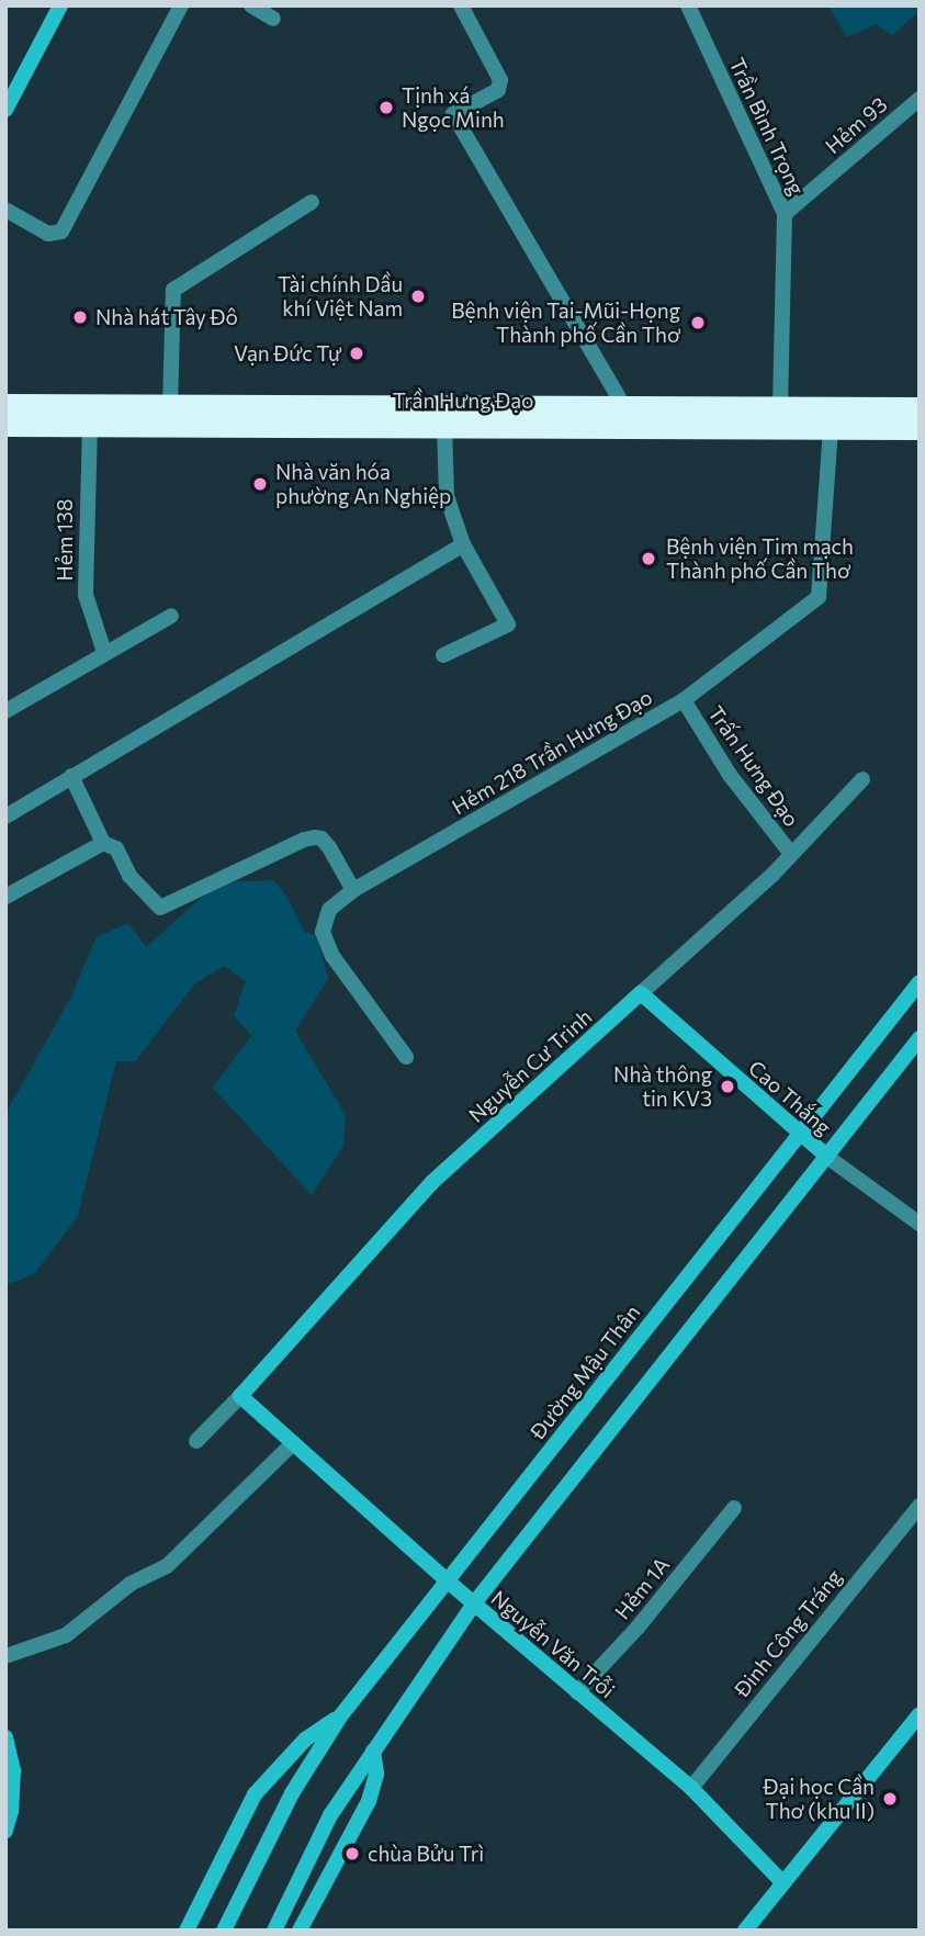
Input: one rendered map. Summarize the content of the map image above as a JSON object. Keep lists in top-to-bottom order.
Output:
{
  "streets": {
    "highway": ["Trần Hưng Đạo"],
    "street": [
      "Hẻm 93",
      "Trần Bình Trọng",
      "Hẻm 138",
      "Hẻm 218 Trần Hưng Đạo",
      "Trấn Hưng Đạo",
      "Nguyễn Cư Trinh",
      "Cao Thắng",
      "Đường Mậu Thân",
      "Hẻm 1A",
      "Đinh Công Tráng",
      "Nguyễn Văn Trỗi"
    ]
  },
  "crossings": [
    ["Hẻm 93", "Trần Bình Trọng"],
    ["Trần Bình Trọng", "Trần Hưng Đạo"],
    ["Trần Hưng Đạo", "Hẻm 138"],
    ["Trần Hưng Đạo", "Hẻm 218 Trần Hưng Đạo"],
    ["Hẻm 218 Trần Hưng Đạo", "Trấn Hưng Đạo"],
    ["Trấn Hưng Đạo", "Nguyễn Cư Trinh"],
    ["Nguyễn Cư Trinh", "Cao Thắng"],
    ["Cao Thắng", "Đường Mậu Thân"],
    ["Đường Mậu Thân", "Nguyễn Văn Trỗi"],
    ["Hẻm 1A", "Nguyễn Văn Trỗi"],
    ["Đinh Công Tráng", "Nguyễn Văn Trỗi"]
  ],
  "places": [
    "Tịnh xá Ngọc Minh",
    "Tài chính Dầu khí Việt Nam",
    "Nhà hát Tây Đô",
    "Bệnh viện Tai-Mũi-Họng Thành phố Cần Thơ",
    "Vạn Đức Tự",
    "Nhà văn hóa phường An Nghiệp",
    "Bệnh viện Tim mạch Thành phố Cần Thơ",
    "Nhà thông tin KV3",
    "Đại học Cần Thơ (khu II)",
    "chùa Bửu Trì"
  ]
}
